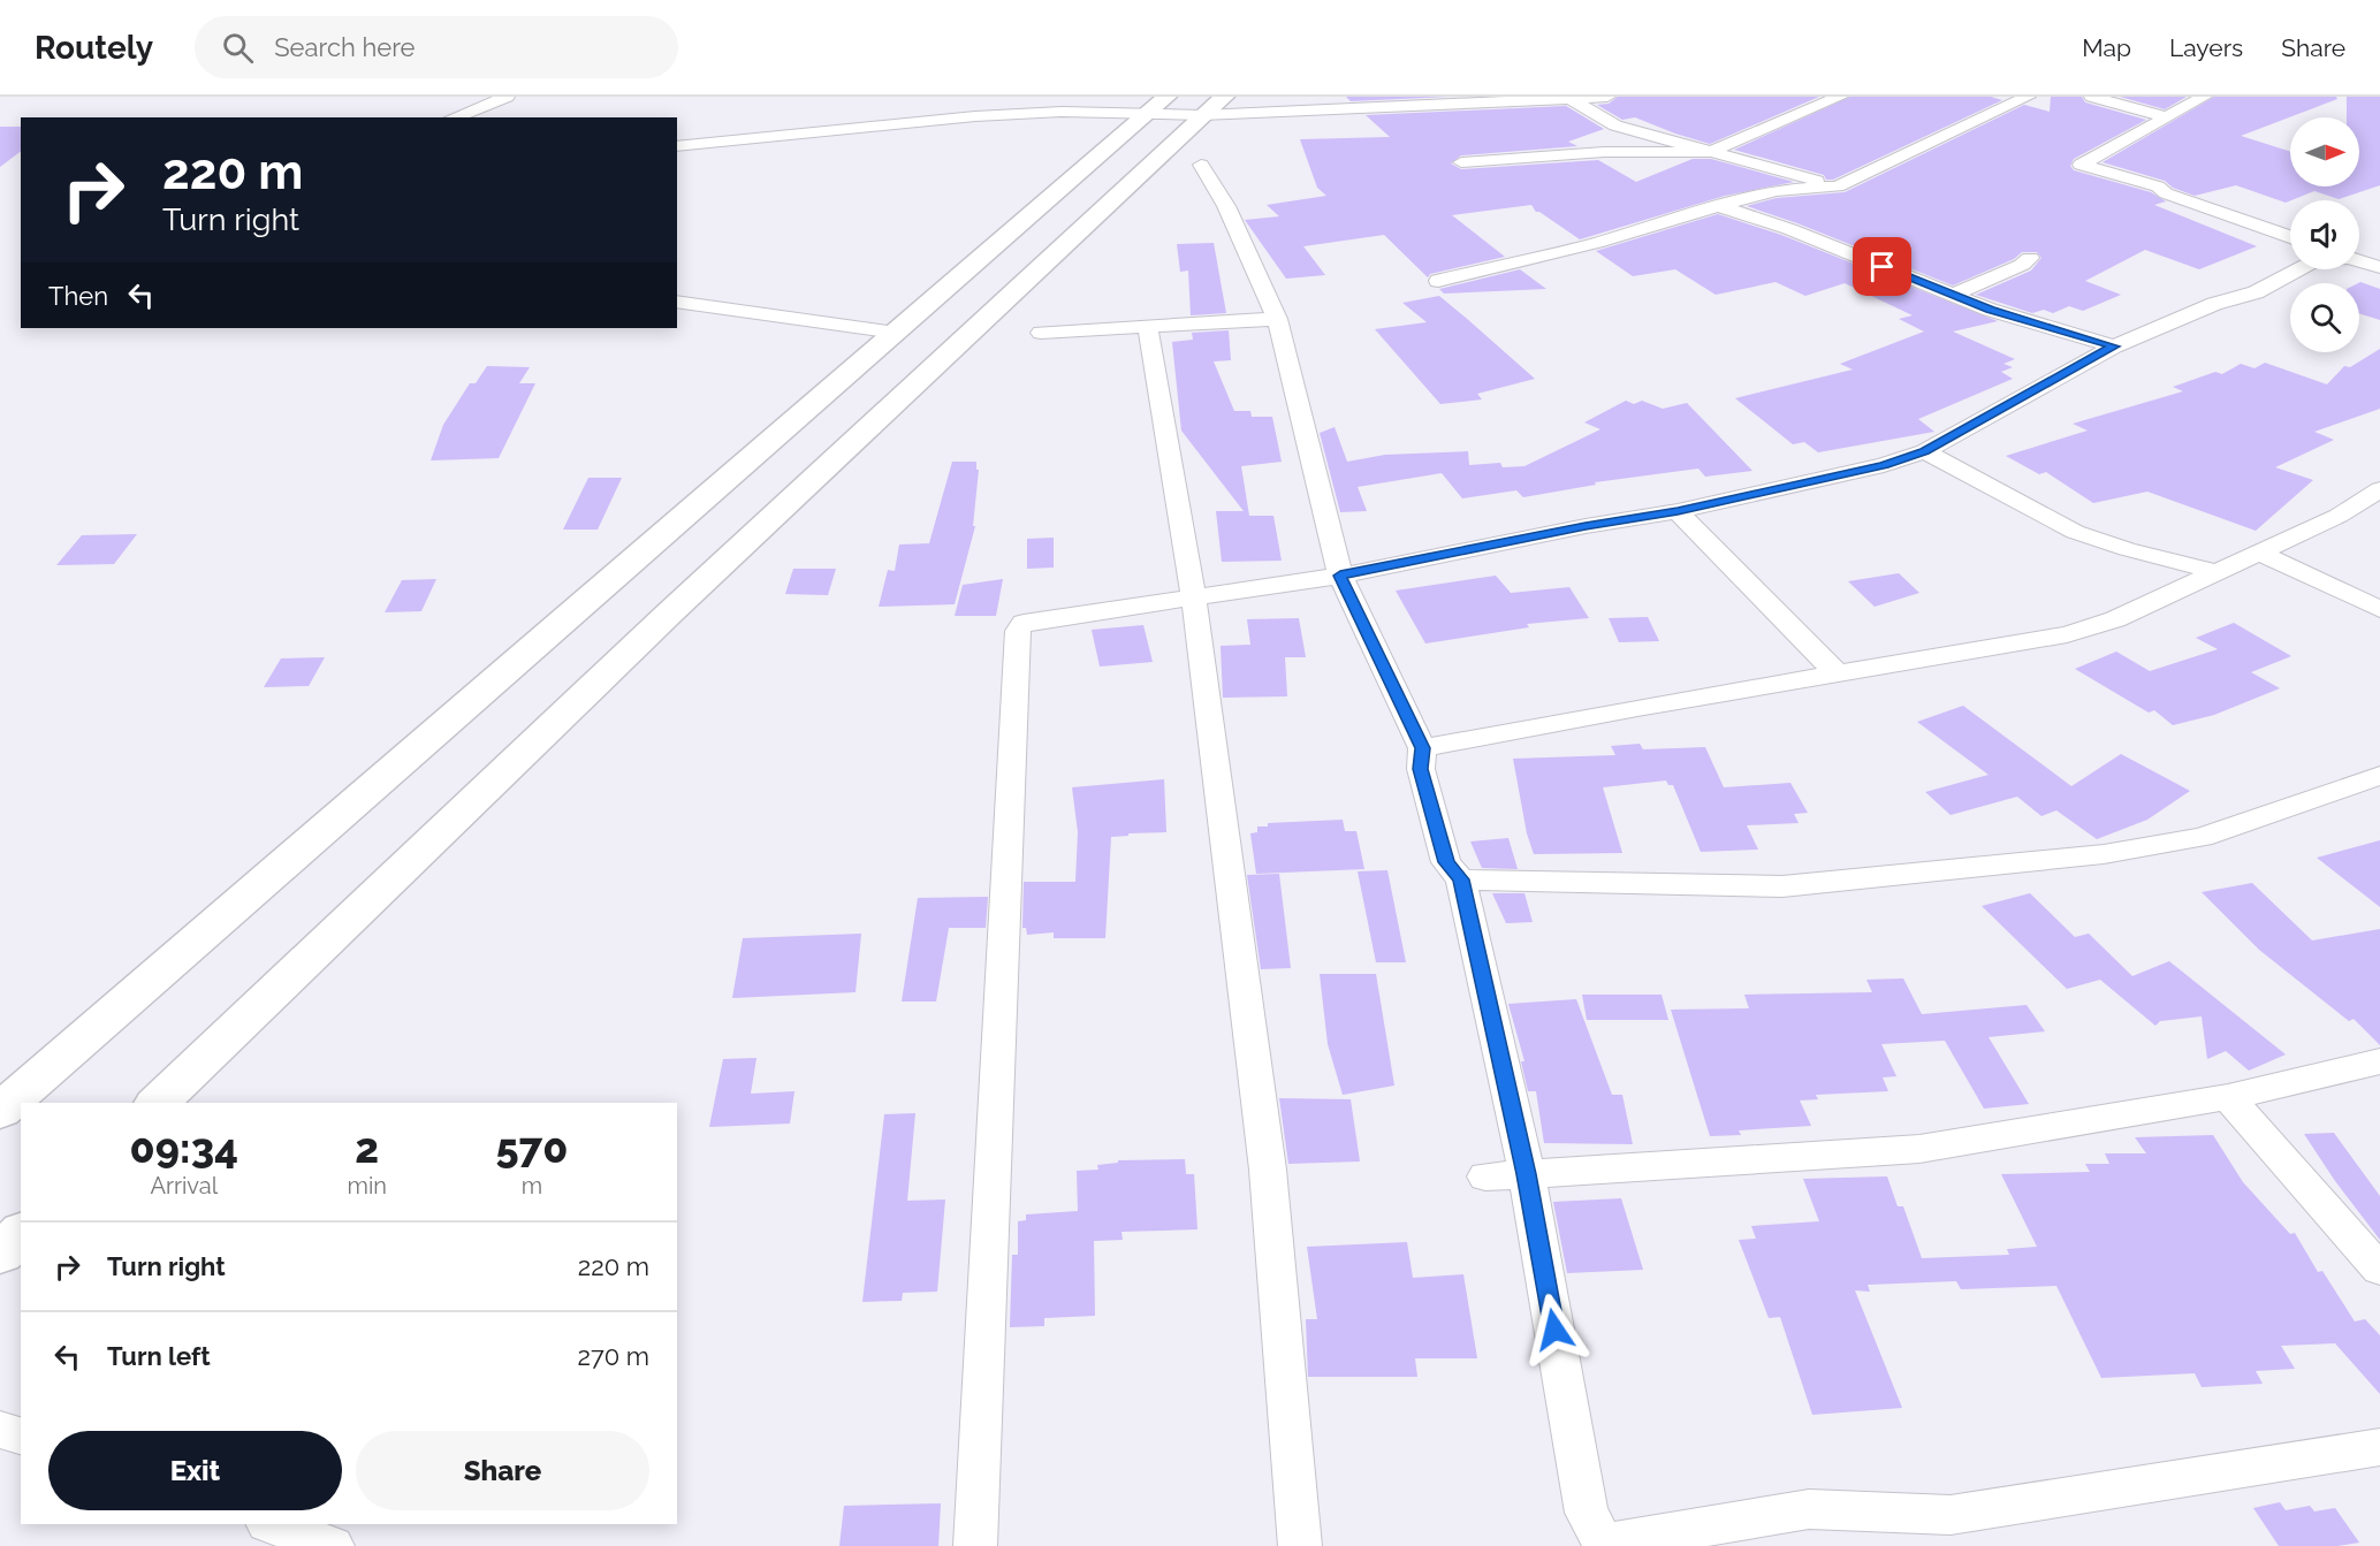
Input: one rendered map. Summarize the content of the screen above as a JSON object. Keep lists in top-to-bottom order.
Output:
{
  "north": "right",
  "page": {
    "header": "Routely",
    "search": "Search here",
    "nav": ["Map", "Layers", "Share"],
    "turn": ["220 m", "Turn right"],
    "then": "Then",
    "eta": [
      "09:34",
      "Arrival",
      "2",
      "min",
      "570",
      "m"
    ],
    "list": [
      {
        "name": "Turn right",
        "value": "220 m"
      },
      {
        "name": "Turn left",
        "value": "270 m"
      }
    ],
    "buttons": ["Exit", "Share"]
  }
}
